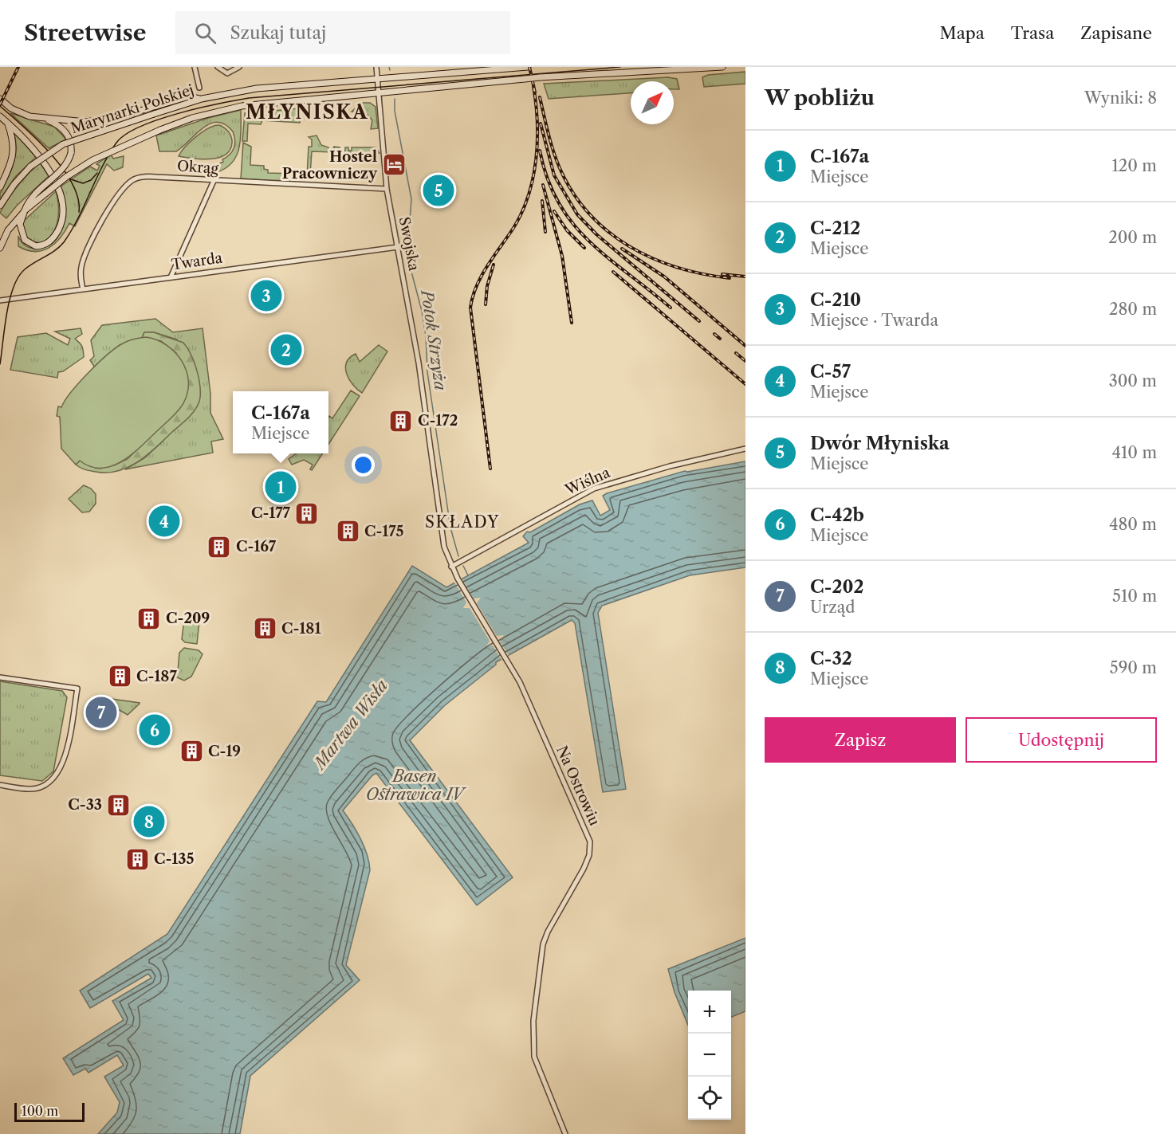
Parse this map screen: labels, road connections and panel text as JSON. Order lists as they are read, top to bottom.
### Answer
{
  "streets": {
    "main road": ["Marynarki Polskiej"],
    "street": [
      "Okrąg",
      "Swojska",
      "Twarda",
      "Wiślna",
      "Na Ostrowiu"
    ]
  },
  "crossings": [
    ["Marynarki Polskiej", "Swojska"],
    ["Okrąg", "Swojska"],
    ["Okrąg", "Twarda"],
    ["Swojska", "Twarda"],
    ["Swojska", "Wiślna"],
    ["Swojska", "Na Ostrowiu"],
    ["Wiślna", "Na Ostrowiu"]
  ],
  "districts": ["MŁYNISKA", "SKŁADY"],
  "water": ["Potok Strzyża", "Martwa Wisła", "Basen Ostrawica IV"],
  "places": {
    "hotel": ["Hostel Pracowniczy"],
    "building": [
      "C-172",
      "C-177",
      "C-175",
      "C-167",
      "C-209",
      "C-181",
      "C-187",
      "C-19",
      "C-33",
      "C-135"
    ]
  },
  "scale_bar": "100 m",
  "north": "top right",
  "page": {
    "header": "Streetwise",
    "search": "Szukaj tutaj",
    "nav": ["Mapa", "Trasa", "Zapisane"],
    "heading": ["W pobliżu", "Wyniki: 8"],
    "list": [
      {
        "mark": "1",
        "name": "C-167a",
        "note": "Miejsce",
        "value": "120 m"
      },
      {
        "mark": "2",
        "name": "C-212",
        "note": "Miejsce",
        "value": "200 m"
      },
      {
        "mark": "3",
        "name": "C-210",
        "note": "Miejsce · Twarda",
        "value": "280 m"
      },
      {
        "mark": "4",
        "name": "C-57",
        "note": "Miejsce",
        "value": "300 m"
      },
      {
        "mark": "5",
        "name": "Dwór Młyniska",
        "note": "Miejsce",
        "value": "410 m"
      },
      {
        "mark": "6",
        "name": "C-42b",
        "note": "Miejsce",
        "value": "480 m"
      },
      {
        "mark": "7",
        "name": "C-202",
        "note": "Urząd",
        "value": "510 m"
      },
      {
        "mark": "8",
        "name": "C-32",
        "note": "Miejsce",
        "value": "590 m"
      }
    ],
    "pins": [
      "5",
      "3",
      "2",
      "1",
      "4",
      "7",
      "6",
      "8"
    ],
    "popup": ["C-167a", "Miejsce"],
    "buttons": ["Zapisz", "Udostępnij"],
    "map_buttons": ["+", "−"],
    "scale": "100 m"
  }
}
